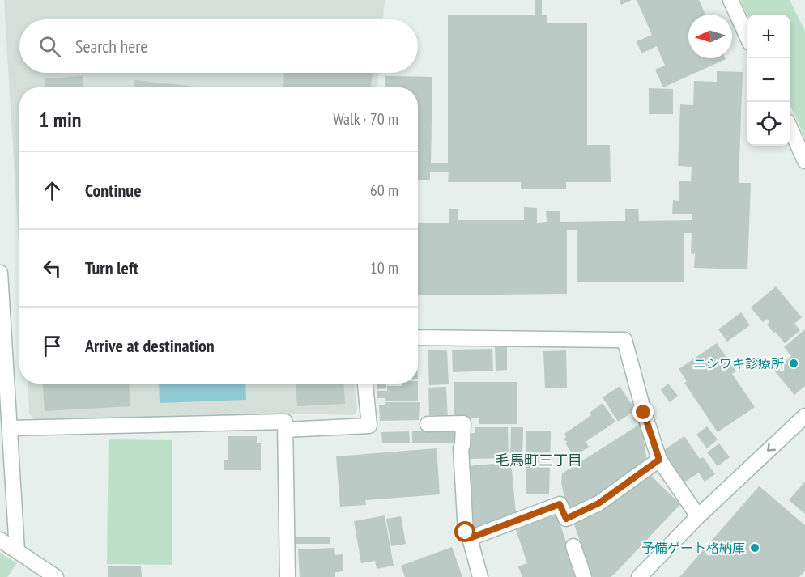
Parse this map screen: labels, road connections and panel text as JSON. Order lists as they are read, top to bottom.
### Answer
{
  "districts": ["毛馬町三丁目"],
  "places": ["ニシワキ診療所", "予備ゲート格納庫"],
  "north": "left",
  "page": {
    "map_buttons": ["+", "−"],
    "search": "Search here",
    "heading": ["1 min", "Walk · 70 m"],
    "list": [
      ["Continue", "60 m"],
      ["Turn left", "10 m"],
      "Arrive at destination"
    ]
  }
}
